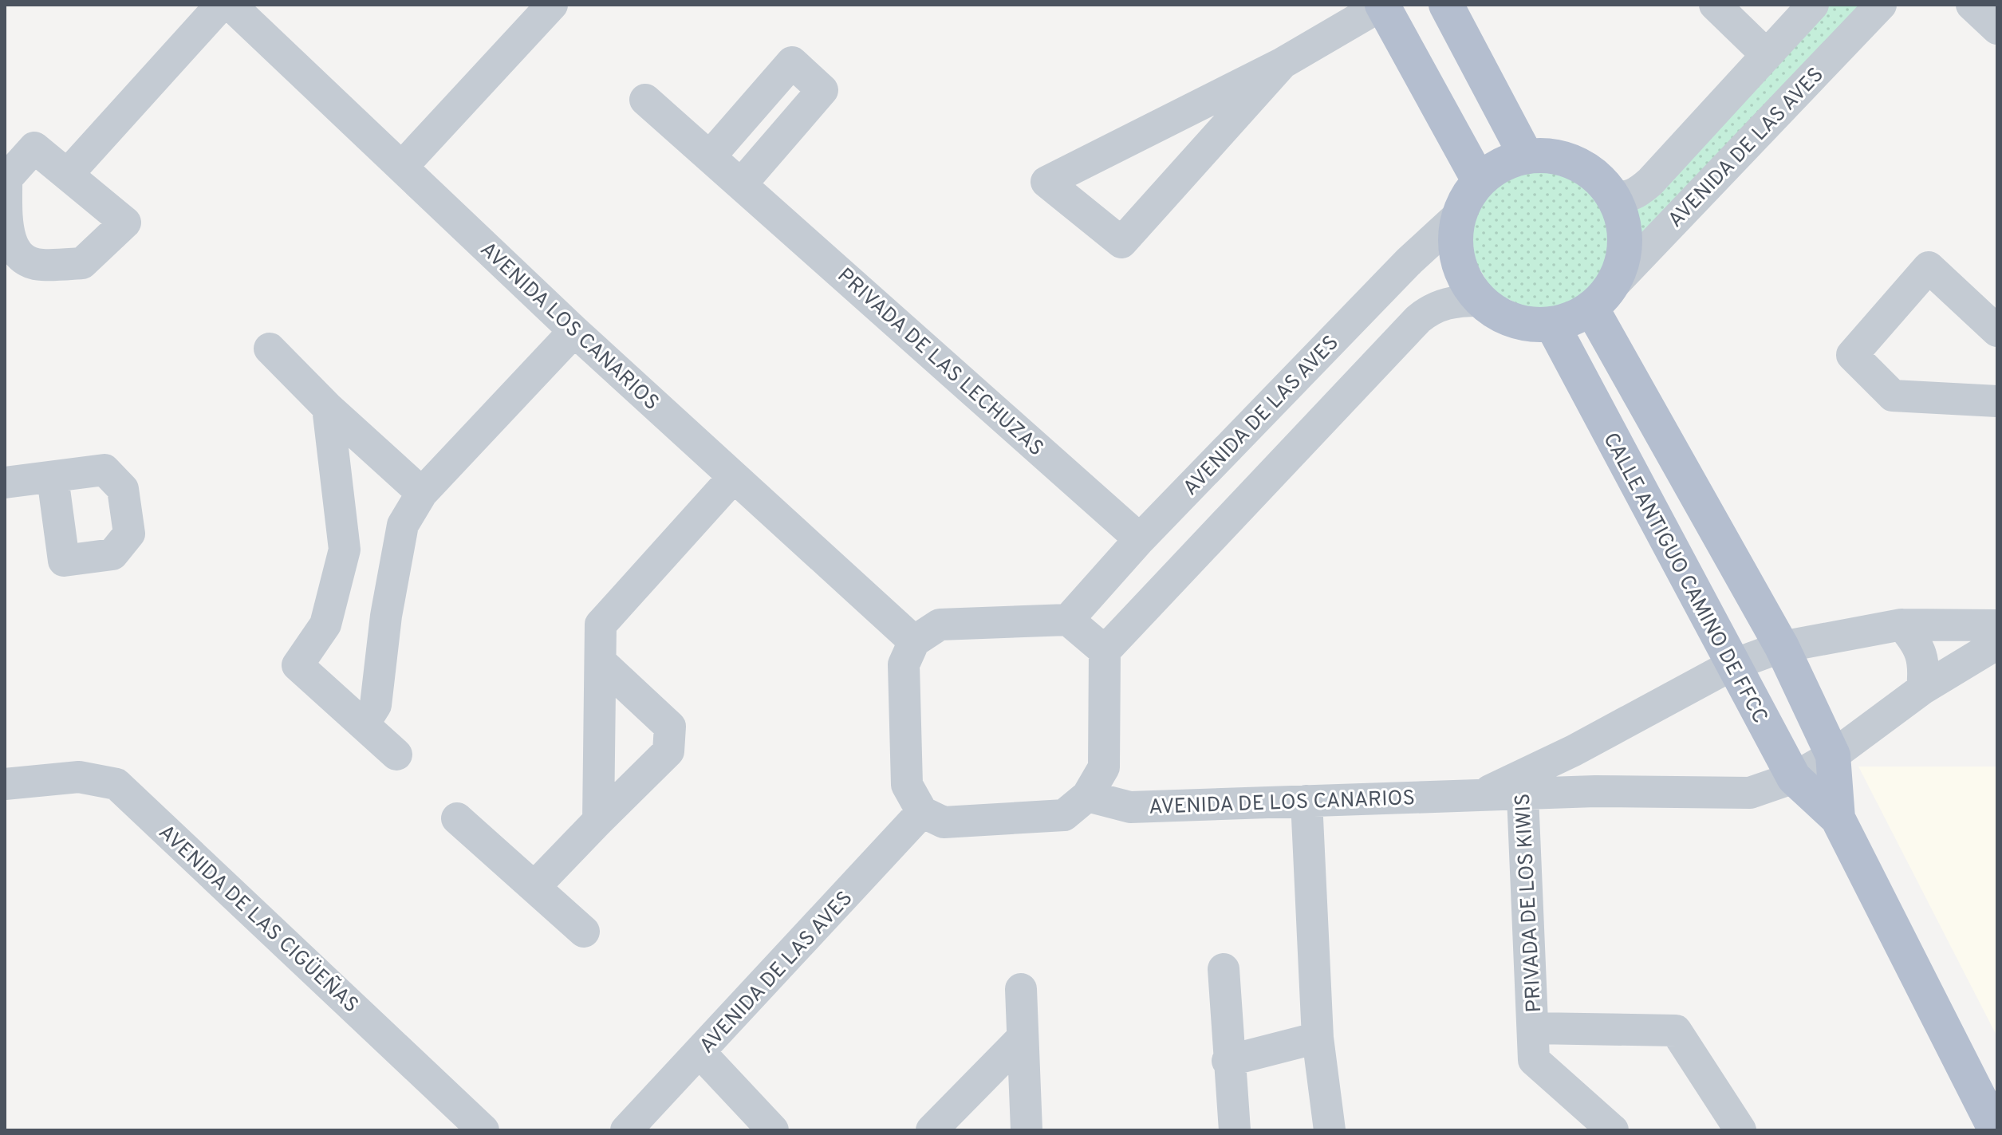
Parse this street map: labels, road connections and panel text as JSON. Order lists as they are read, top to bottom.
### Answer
{
  "streets": {
    "main road": ["CALLE ANTIGUO CAMINO DE FFCC"],
    "street": [
      "AVENIDA DE LAS AVES",
      "AVENIDA LOS CANARIOS",
      "PRIVADA DE LAS LECHUZAS",
      "AVENIDA DE LOS CANARIOS",
      "PRIVADA DE LOS KIWIS",
      "AVENIDA DE LAS CIGÜEÑAS"
    ]
  },
  "crossings": [
    ["AVENIDA DE LAS AVES", "AVENIDA LOS CANARIOS"],
    ["AVENIDA DE LAS AVES", "PRIVADA DE LAS LECHUZAS"],
    ["AVENIDA DE LAS AVES", "CALLE ANTIGUO CAMINO DE FFCC"],
    ["AVENIDA DE LAS AVES", "AVENIDA DE LOS CANARIOS"],
    ["AVENIDA LOS CANARIOS", "AVENIDA DE LOS CANARIOS"],
    ["CALLE ANTIGUO CAMINO DE FFCC", "AVENIDA DE LOS CANARIOS"],
    ["AVENIDA DE LOS CANARIOS", "PRIVADA DE LOS KIWIS"]
  ]
}
